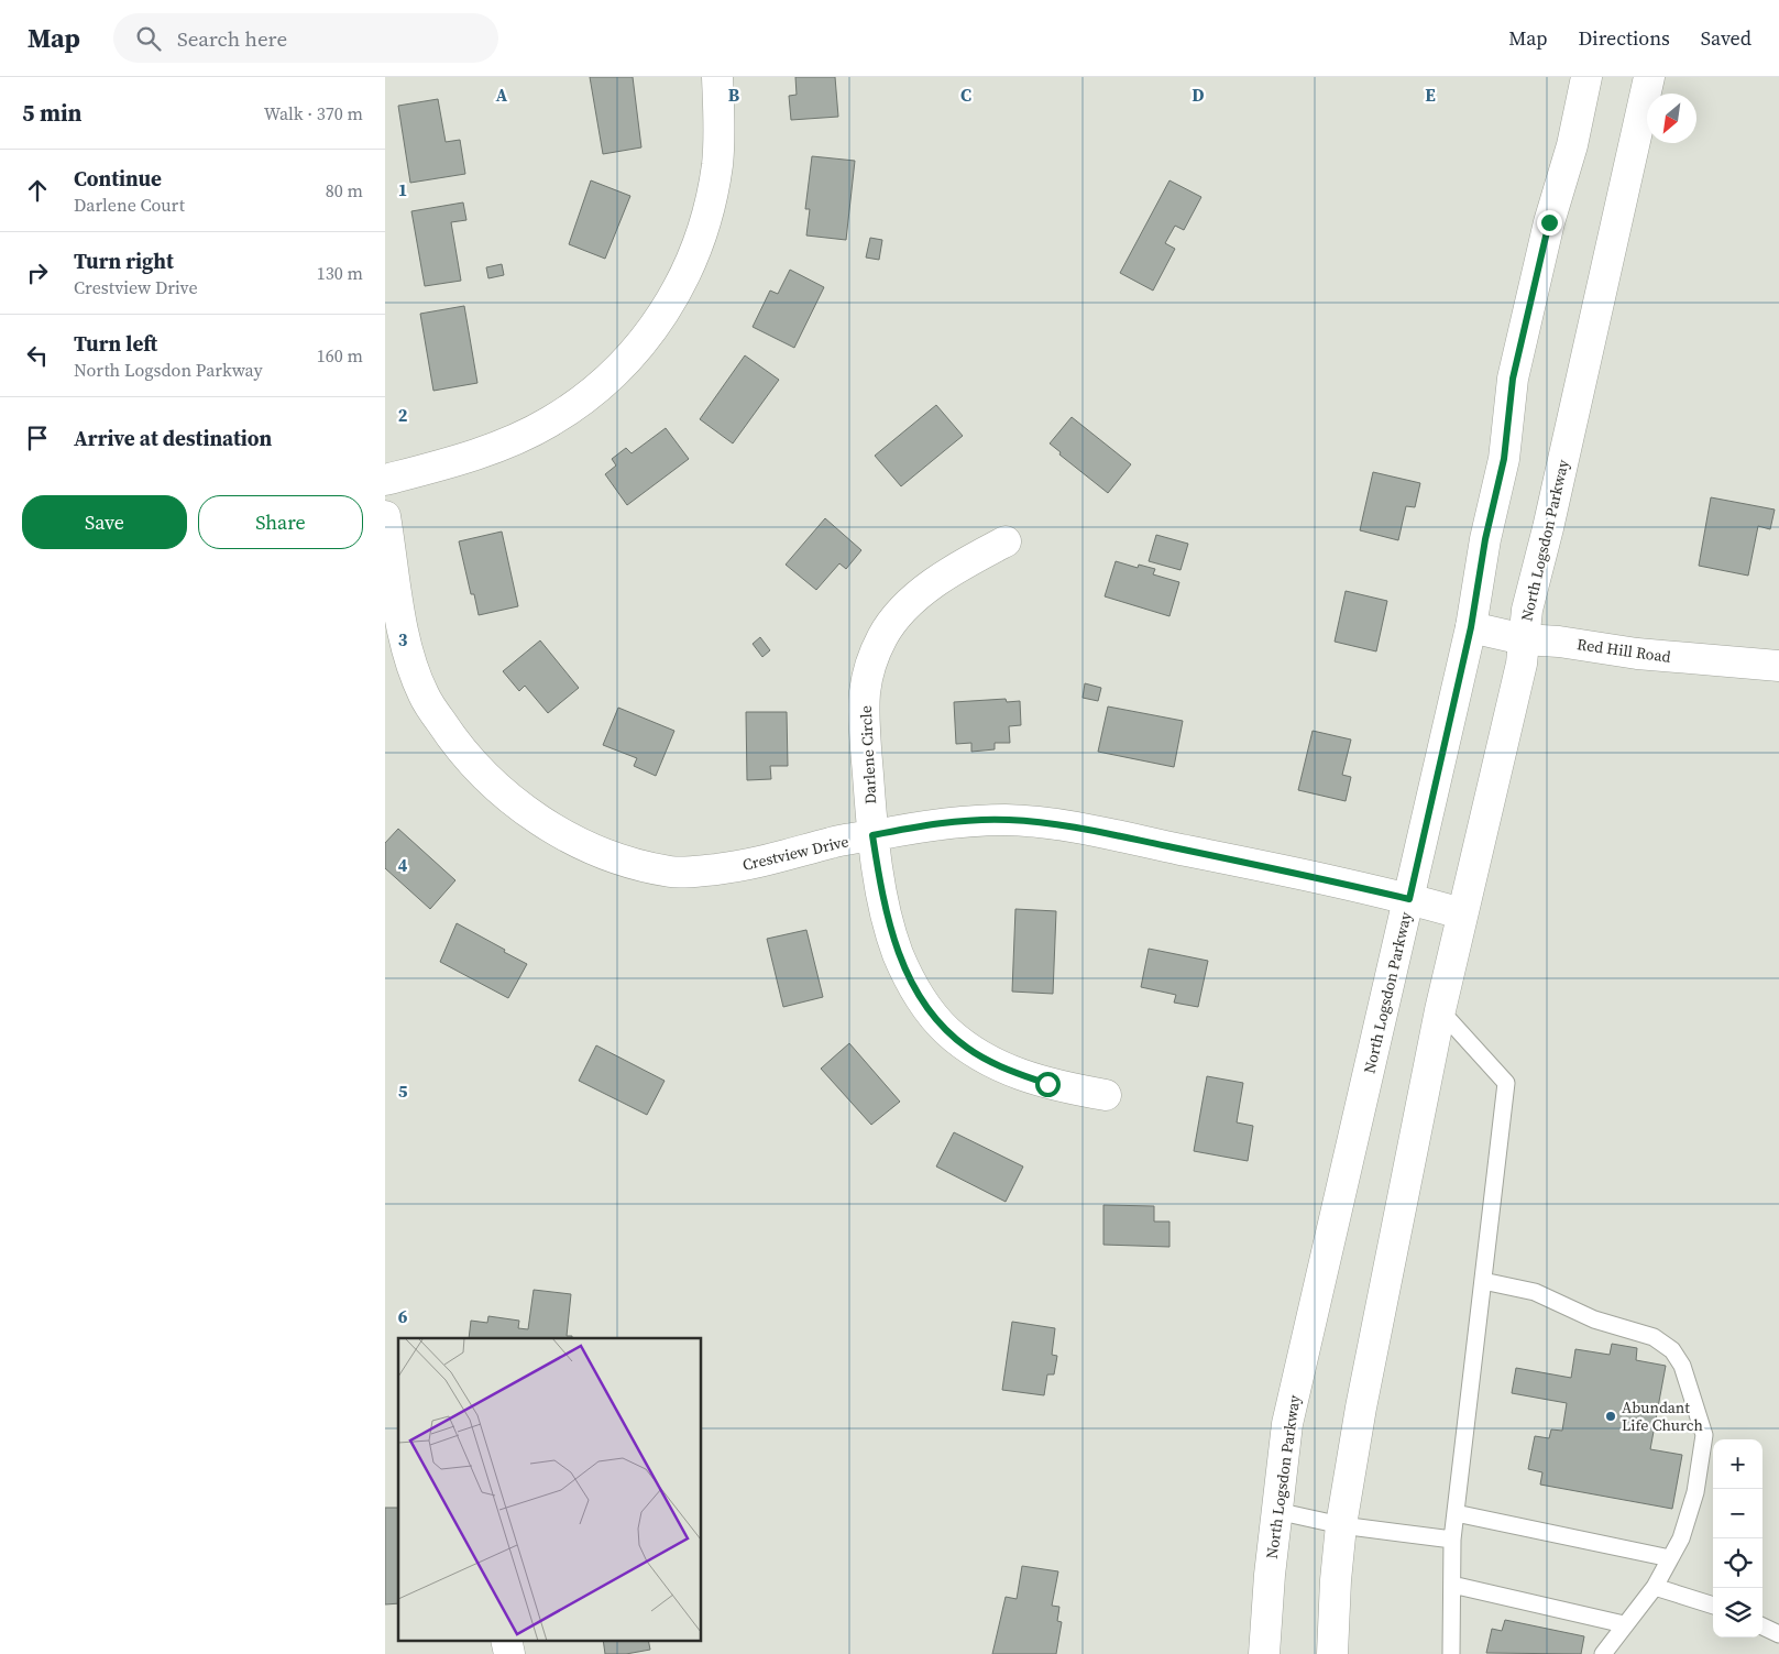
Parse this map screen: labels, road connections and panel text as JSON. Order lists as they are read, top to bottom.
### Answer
{
  "streets": {
    "main road": [
      "North Logsdon Parkway",
      "Red Hill Road",
      "Darlene Circle",
      "Crestview Drive"
    ]
  },
  "crossings": [
    ["North Logsdon Parkway", "Red Hill Road"],
    ["North Logsdon Parkway", "Crestview Drive"],
    ["Darlene Circle", "Crestview Drive"]
  ],
  "places": ["Abundant Life Church"],
  "north": "bottom left",
  "page": {
    "header": "Map",
    "search": "Search here",
    "nav": ["Map", "Directions", "Saved"],
    "heading": ["5 min", "Walk · 370 m"],
    "list": [
      ["Continue", "Darlene Court", "80 m"],
      ["Turn right", "Crestview Drive", "130 m"],
      ["Turn left", "North Logsdon Parkway", "160 m"],
      "Arrive at destination"
    ],
    "buttons": ["Save", "Share"],
    "map_buttons": ["+", "−"]
  },
  "grid": {
    "columns": [
      "A",
      "B",
      "C",
      "D",
      "E"
    ],
    "rows": [
      "1",
      "2",
      "3",
      "4",
      "5",
      "6"
    ]
  }
}
